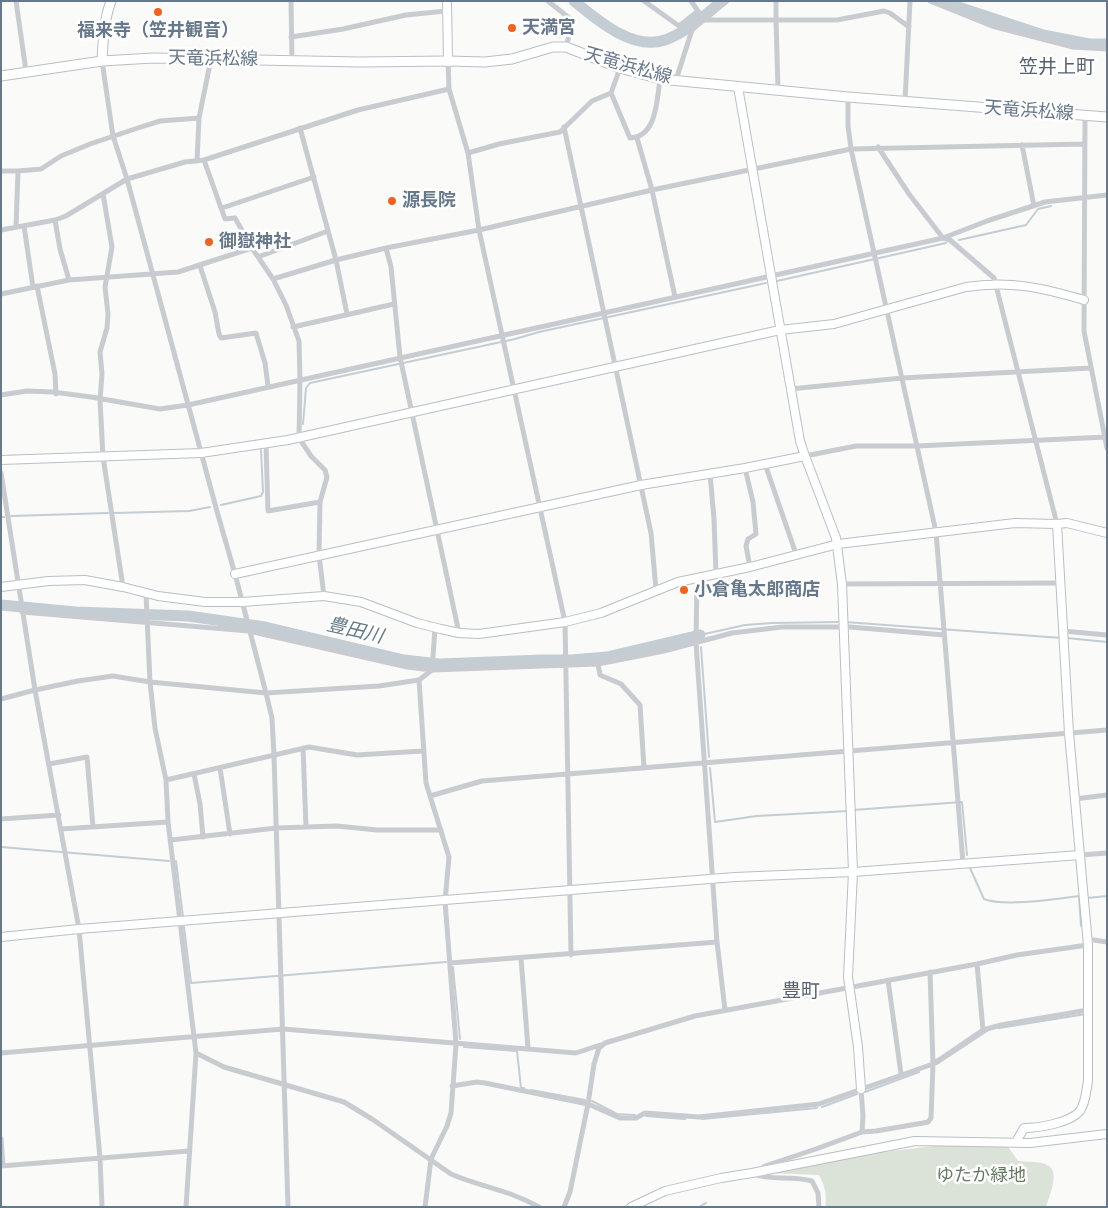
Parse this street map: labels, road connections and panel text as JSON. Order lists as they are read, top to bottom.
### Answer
{
  "streets": {
    "main road": ["天竜浜松線"]
  },
  "districts": ["笠井上町", "豊町"],
  "water": ["豊田川"],
  "parks": ["ゆたか緑地"],
  "places": [
    "福来寺（笠井観音）",
    "天満宮",
    "源長院",
    "御嶽神社",
    "小倉亀太郎商店"
  ]
}
